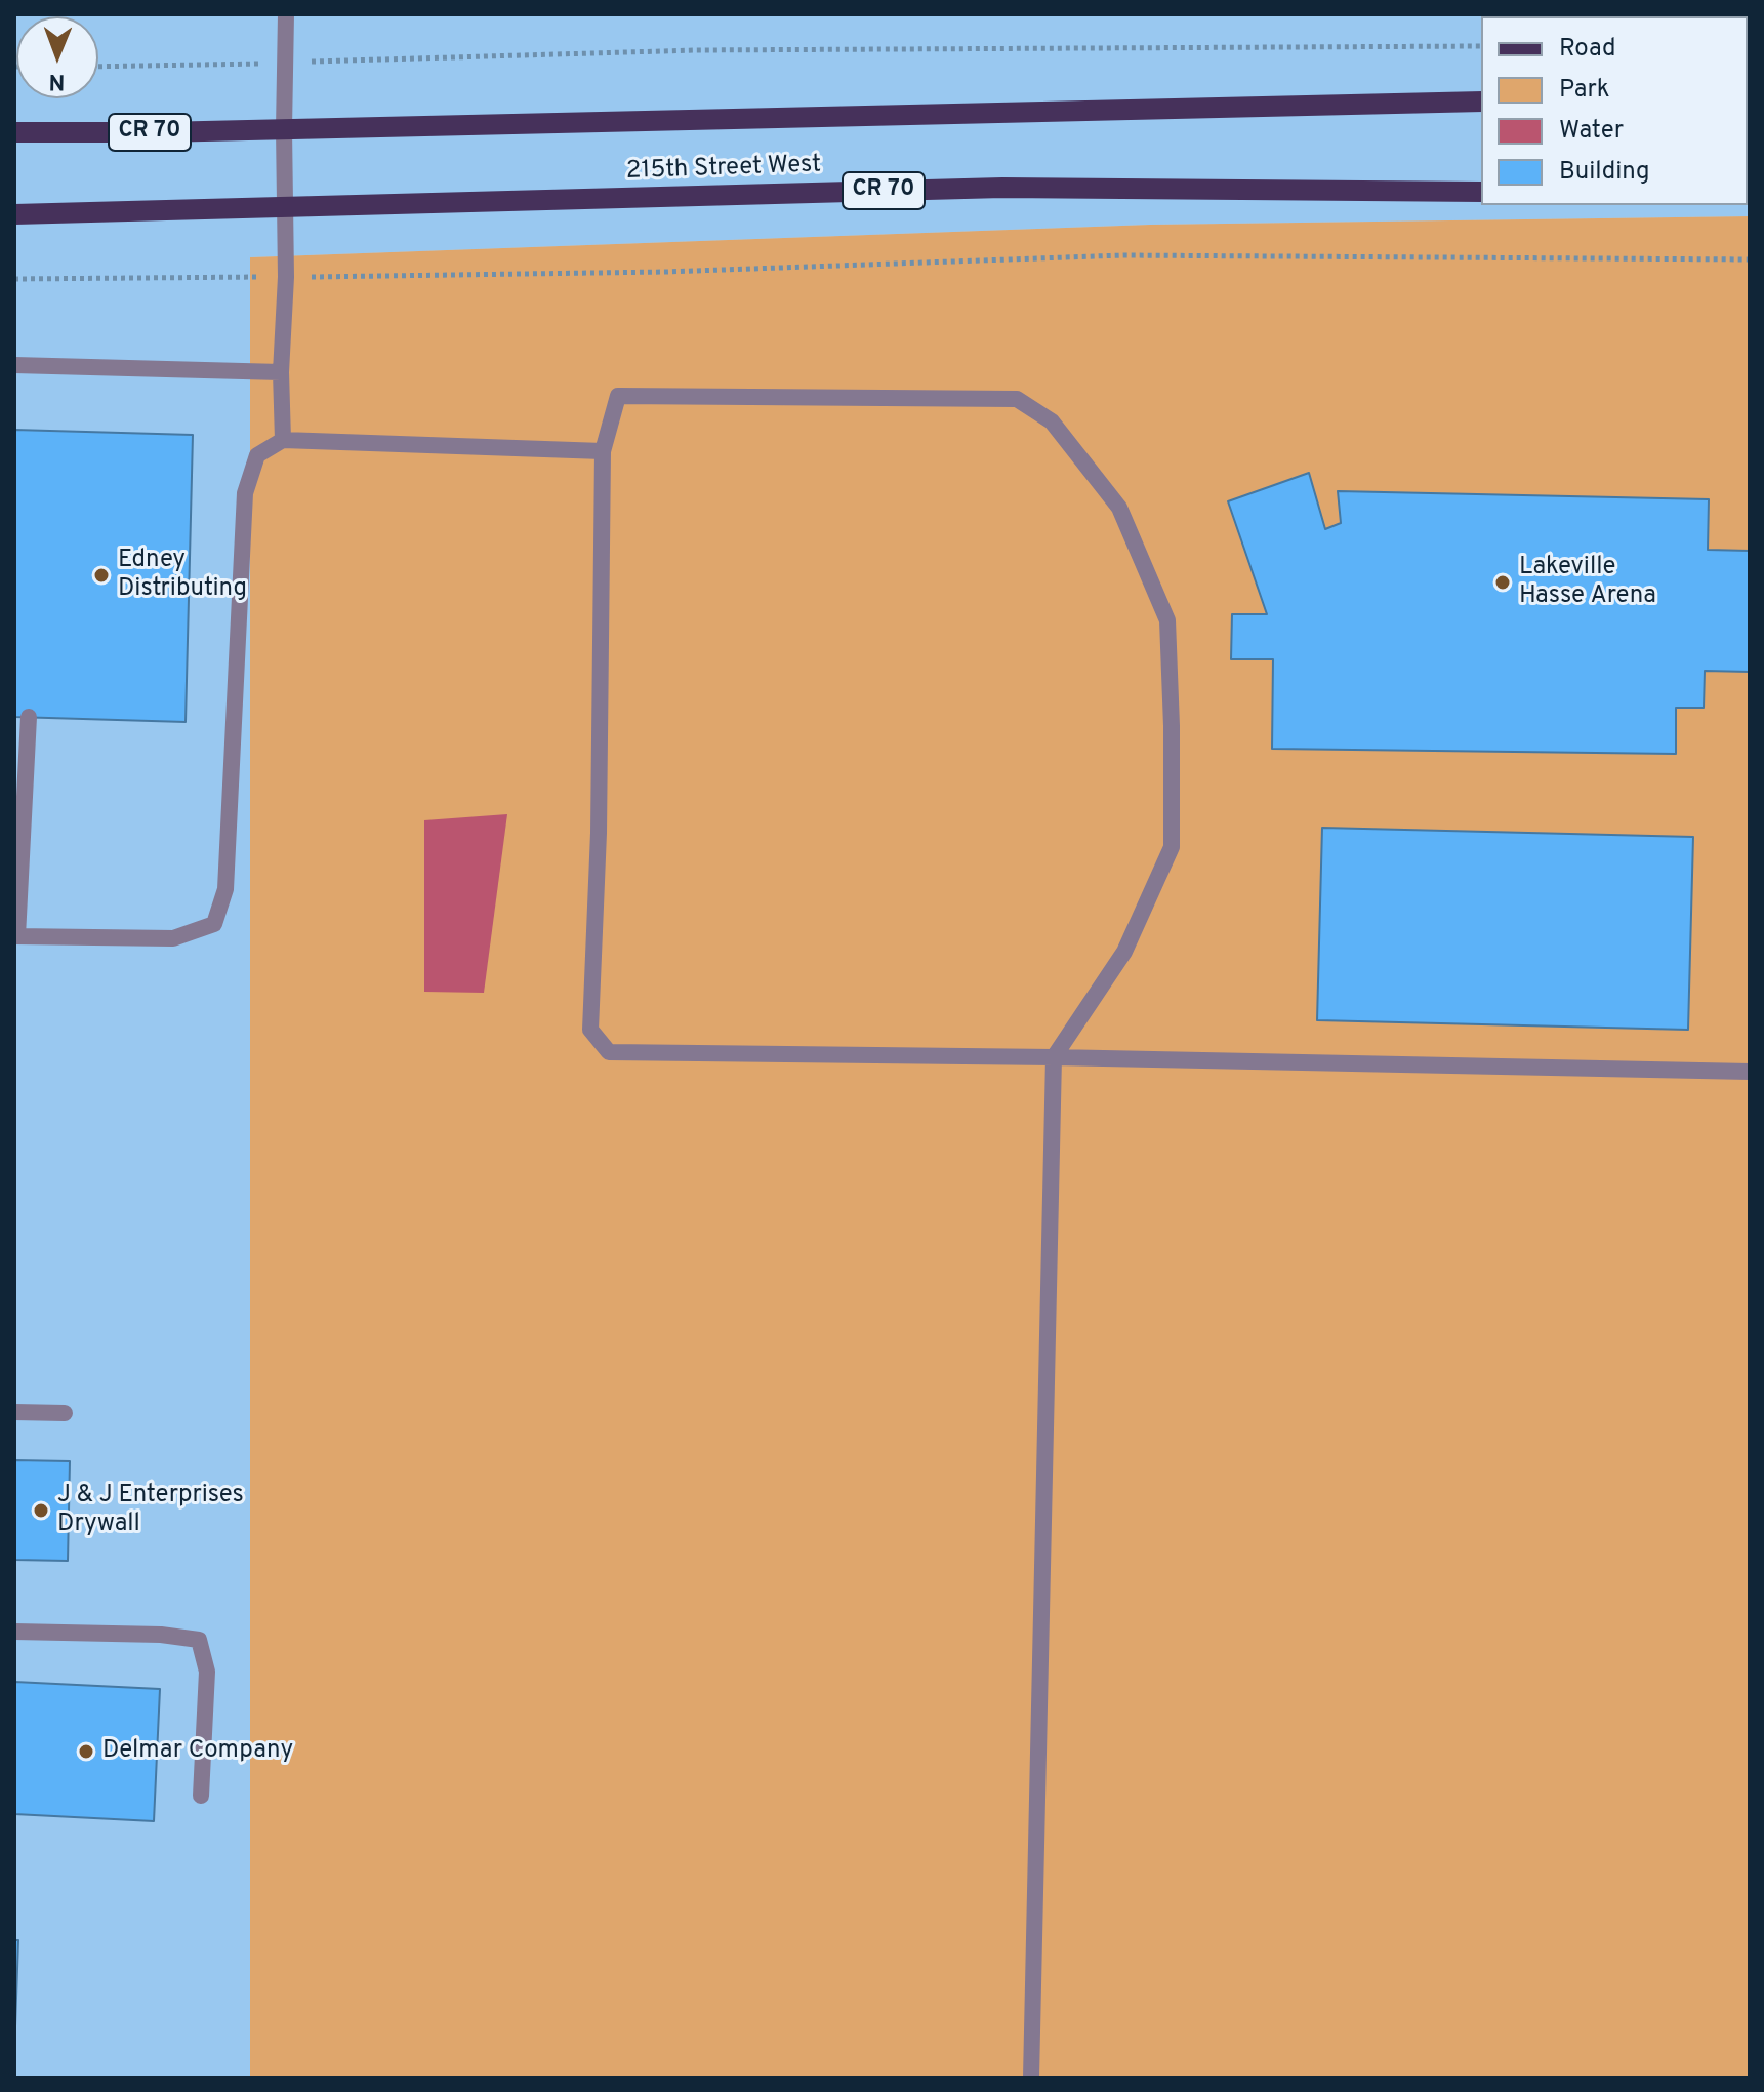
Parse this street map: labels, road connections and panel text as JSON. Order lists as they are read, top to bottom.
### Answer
{
  "streets": {
    "main road": ["CR 70", "215th Street West"]
  },
  "places": [
    "Edney Distributing",
    "Lakeville Hasse Arena",
    "J & J Enterprises Drywall",
    "Delmar Company"
  ],
  "legend": [
    "Road",
    "Park",
    "Water",
    "Building"
  ],
  "north": "bottom"
}
